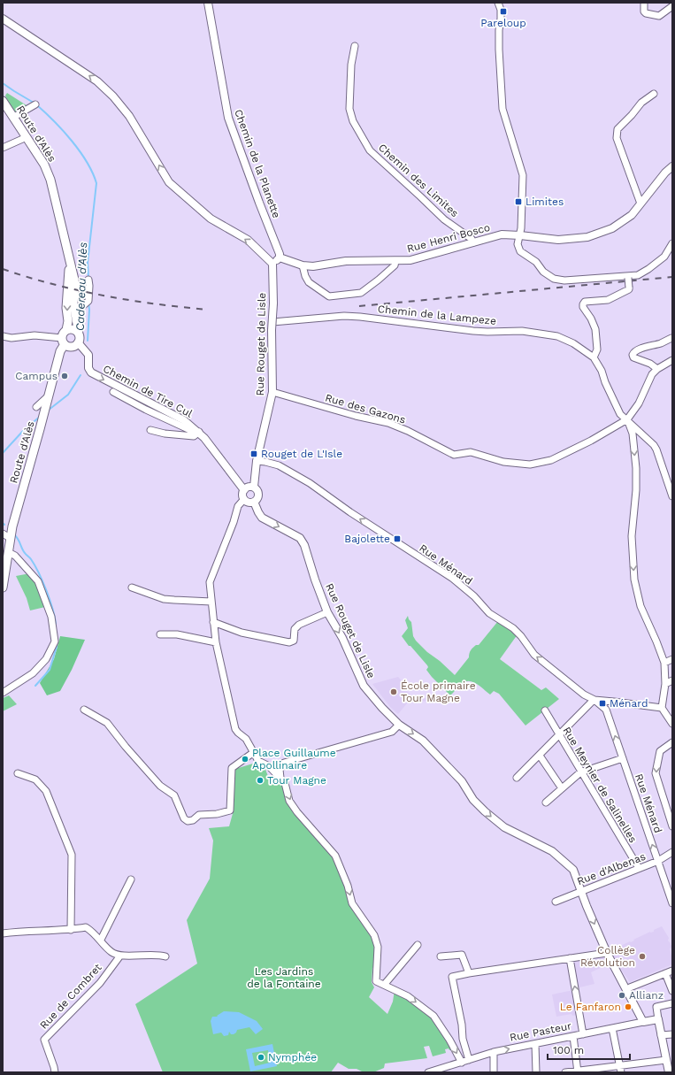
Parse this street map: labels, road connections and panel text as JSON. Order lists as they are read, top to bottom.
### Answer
{
  "streets": {
    "main road": ["Route d'Alès"],
    "street": [
      "Chemin de la Planette",
      "Chemin des Limites",
      "Rue Henri Bosco",
      "Chemin de la Lampeze",
      "Rue Rouget de Lisle",
      "Chemin de Tire Cul",
      "Rue des Gazons",
      "Rue Ménard",
      "Rue Meynier de Salinelles",
      "Rue d'Albenas",
      "Rue de Combret",
      "Rue Pasteur"
    ]
  },
  "crossings": [
    ["Route d'Alès", "Chemin de Tire Cul"],
    ["Chemin de la Planette", "Rue Henri Bosco"],
    ["Chemin des Limites", "Rue Henri Bosco"],
    ["Chemin de la Lampeze", "Rue Rouget de Lisle"],
    ["Rue Rouget de Lisle", "Chemin de Tire Cul"],
    ["Rue Rouget de Lisle", "Rue des Gazons"],
    ["Rue Rouget de Lisle", "Rue Ménard"],
    ["Rue Rouget de Lisle", "Rue d'Albenas"],
    ["Rue Rouget de Lisle", "Rue Pasteur"],
    ["Rue Ménard", "Rue d'Albenas"],
    ["Rue Meynier de Salinelles", "Rue d'Albenas"]
  ],
  "one_way": ["Rue Rouget de Lisle", "Rue Ménard"],
  "water": ["Cadereau d'Alès"],
  "parks": ["Les Jardins de la Fontaine"],
  "places": {
    "transit": [
      "Pareloup",
      "Limites",
      "Rouget de L'Isle",
      "Bajolette",
      "Ménard"
    ],
    "other": [
      "Campus",
      "École primaire Tour Magne",
      "Place Guillaume Apollinaire",
      "Tour Magne",
      "Collège Révolution",
      "Allianz",
      "Le Fanfaron",
      "Nymphée"
    ]
  },
  "scale_bar": "100 m"
}
